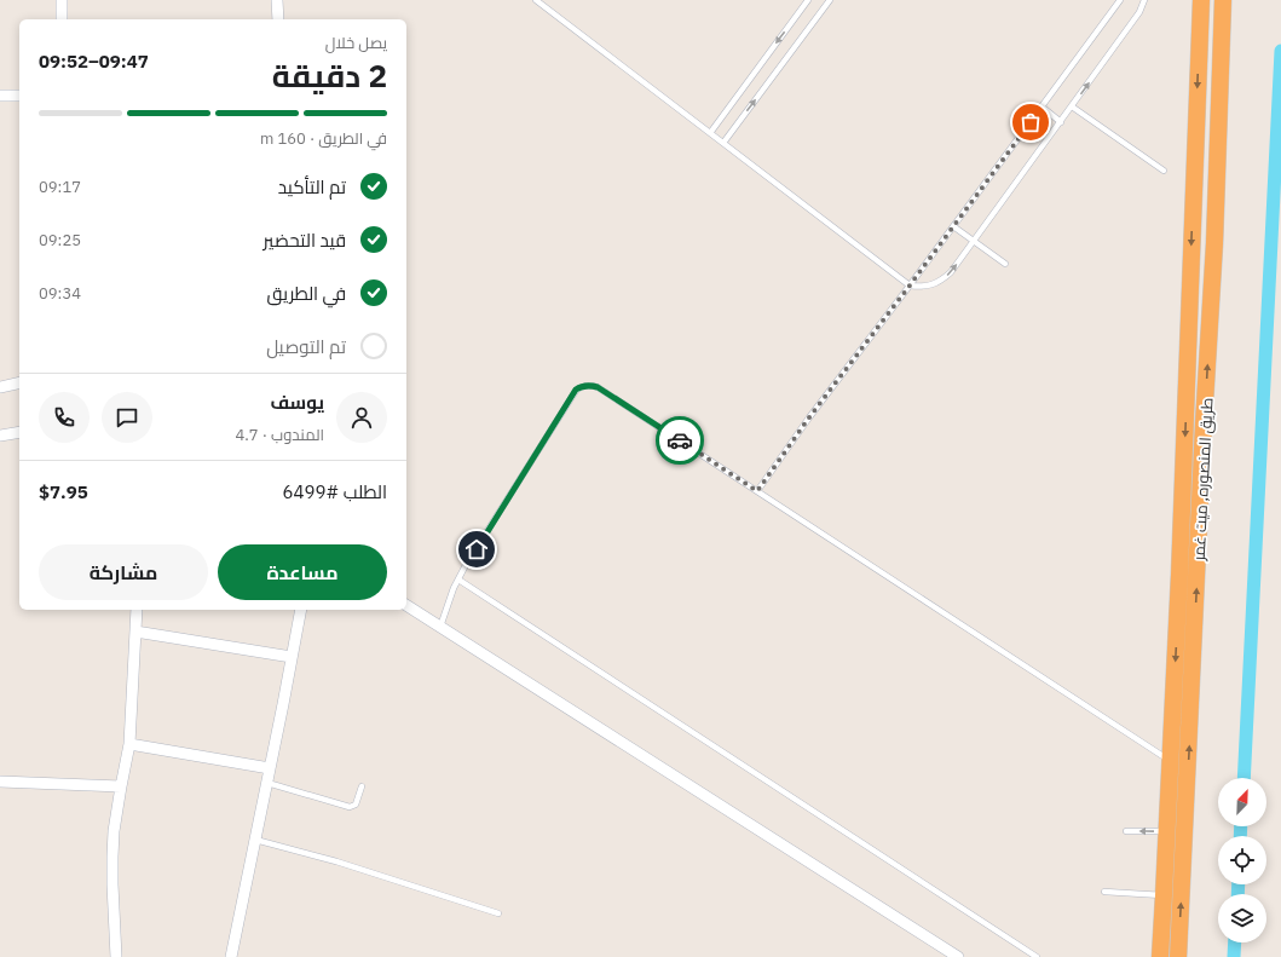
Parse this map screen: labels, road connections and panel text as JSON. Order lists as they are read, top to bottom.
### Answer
{
  "streets": {
    "highway": ["طريق المنصوره, ميت غمر"]
  },
  "north": "top right",
  "page": {
    "heading": ["2 دقيقة", "يصل خلال", "09:47–09:52"],
    "panel": [
      "يوسف",
      "المندوب · 4.7",
      "الطلب #6499",
      "$7.95"
    ],
    "bar": "في الطريق · 160 m",
    "list": [
      ["تم التأكيد", "09:17"],
      ["قيد التحضير", "09:25"],
      ["في الطريق", "09:34"],
      "تم التوصيل"
    ],
    "buttons": ["مساعدة", "مشاركة"]
  }
}
